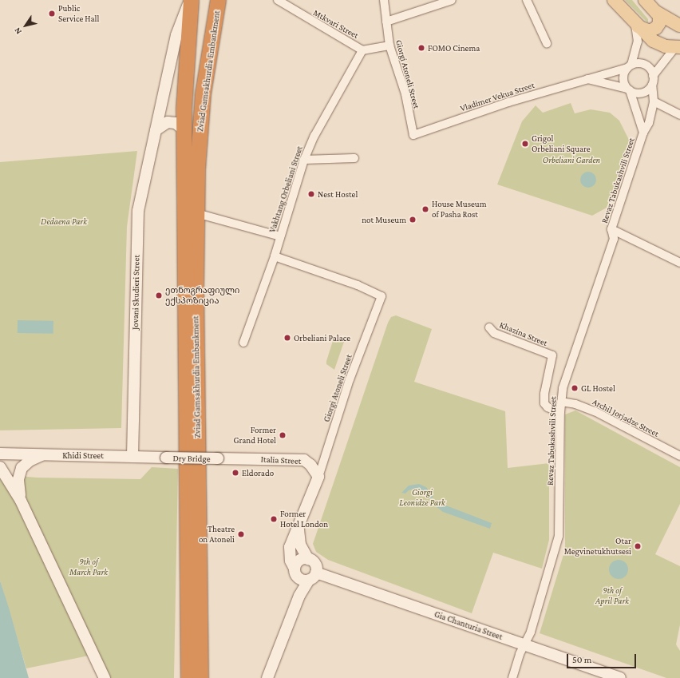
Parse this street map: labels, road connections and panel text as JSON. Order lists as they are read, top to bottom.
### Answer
{
  "streets": {
    "highway": ["Zviad Gamsakhurdia Embankment"],
    "street": [
      "Mtkvari Street",
      "Giorgi Atoneli Street",
      "Vladimer Vekua Street",
      "Revaz Tabukashvili Street",
      "Vakhtang Orbeliani Street",
      "Jovani Skudieri Street",
      "Khazina Street",
      "Archil Jorjadze Street",
      "Khidi Street",
      "Dry Bridge",
      "Italia Street",
      "Gia Chanturia Street"
    ]
  },
  "crossings": [
    ["Mtkvari Street", "Giorgi Atoneli Street"],
    ["Mtkvari Street", "Vakhtang Orbeliani Street"],
    ["Zviad Gamsakhurdia Embankment", "Jovani Skudieri Street"],
    ["Giorgi Atoneli Street", "Vladimer Vekua Street"],
    ["Giorgi Atoneli Street", "Vakhtang Orbeliani Street"],
    ["Giorgi Atoneli Street", "Italia Street"],
    ["Vladimer Vekua Street", "Revaz Tabukashvili Street"],
    ["Revaz Tabukashvili Street", "Khazina Street"],
    ["Revaz Tabukashvili Street", "Archil Jorjadze Street"],
    ["Revaz Tabukashvili Street", "Gia Chanturia Street"],
    ["Jovani Skudieri Street", "Khidi Street"],
    ["Khidi Street", "Dry Bridge"],
    ["Dry Bridge", "Italia Street"]
  ],
  "parks": [
    "Orbeliani Garden",
    "Dedaena Park",
    "Giorgi Leonidze Park",
    "9th of March Park",
    "9th of April Park"
  ],
  "places": [
    "Public Service Hall",
    "FOMO Cinema",
    "Grigol Orbeliani Square",
    "Nest Hostel",
    "House Museum of Pasha Rost",
    "not Museum",
    "ეთნოგრაფიული ექსპოზიცია",
    "Orbeliani Palace",
    "GL Hostel",
    "Former Grand Hotel",
    "Eldorado",
    "Former Hotel London",
    "Theatre on Atoneli",
    "Otar Megvinetukhutsesi"
  ],
  "scale_bar": "50 m",
  "north": "bottom left"
}
